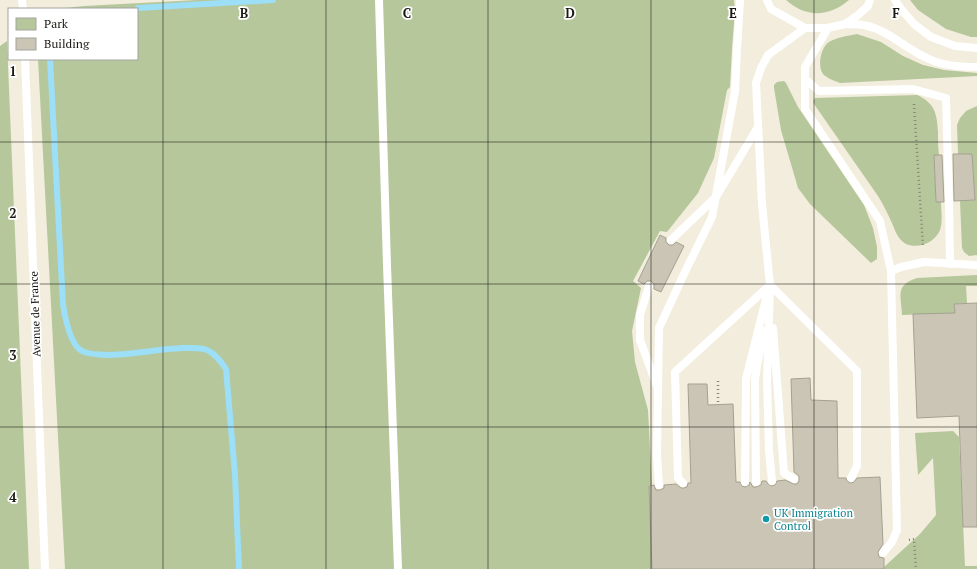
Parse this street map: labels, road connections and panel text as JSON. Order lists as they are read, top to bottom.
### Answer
{
  "streets": {
    "lane": ["Avenue de France"]
  },
  "places": ["UK Immigration Control"],
  "legend": ["Park", "Building"],
  "grid": {
    "columns": [
      "B",
      "C",
      "D",
      "E",
      "F"
    ],
    "rows": [
      "1",
      "2",
      "3",
      "4"
    ]
  }
}
